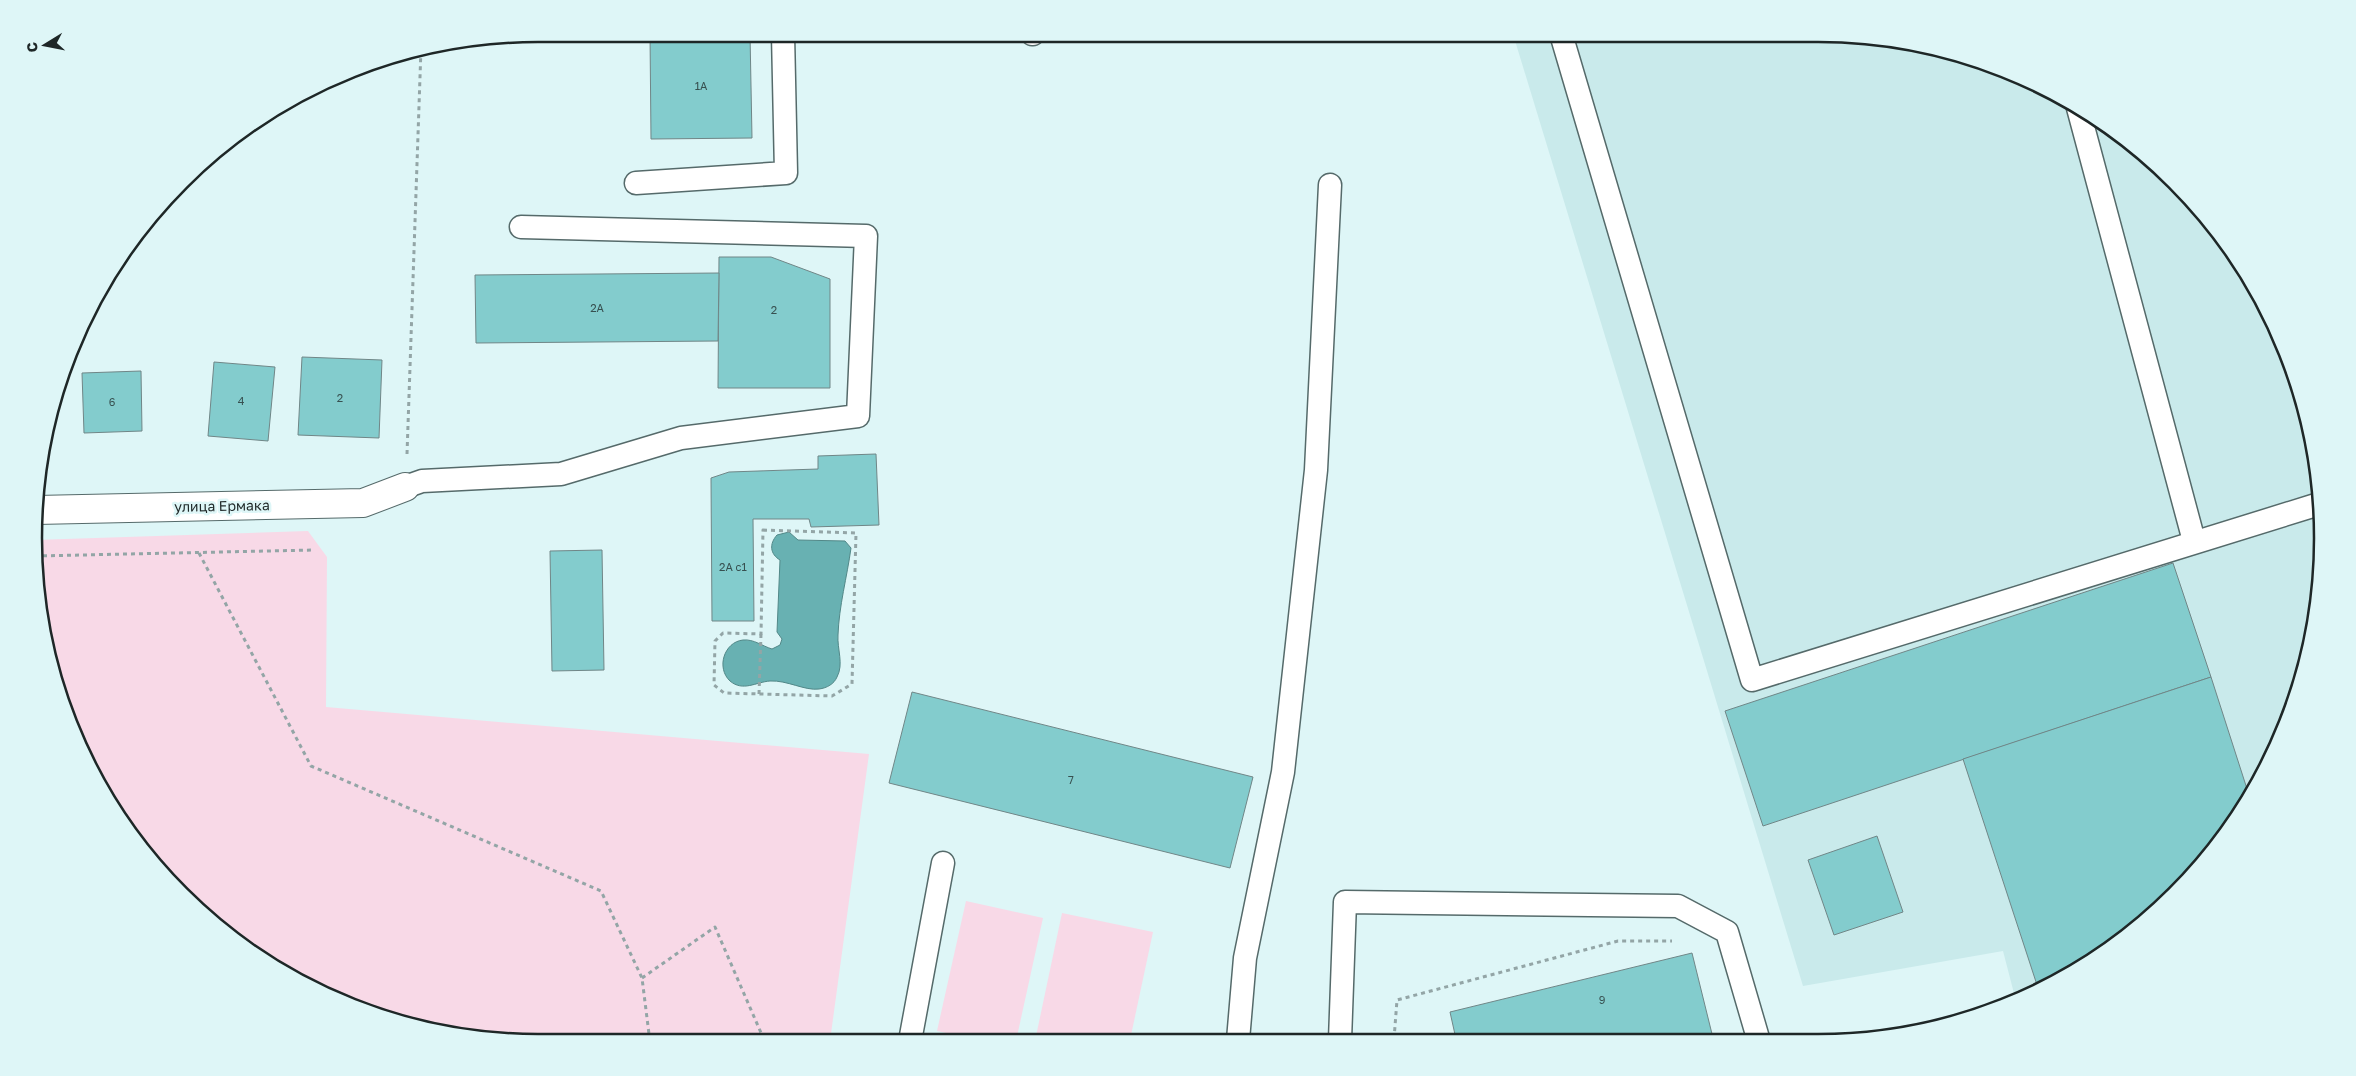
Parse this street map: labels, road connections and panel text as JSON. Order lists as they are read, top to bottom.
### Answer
{
  "streets": {
    "street": ["улица Ермака"]
  },
  "house_numbers": [
    "1А",
    "2А",
    "2",
    "2",
    "4",
    "6",
    "2А с1",
    "7",
    "9"
  ],
  "north": "left"
}
